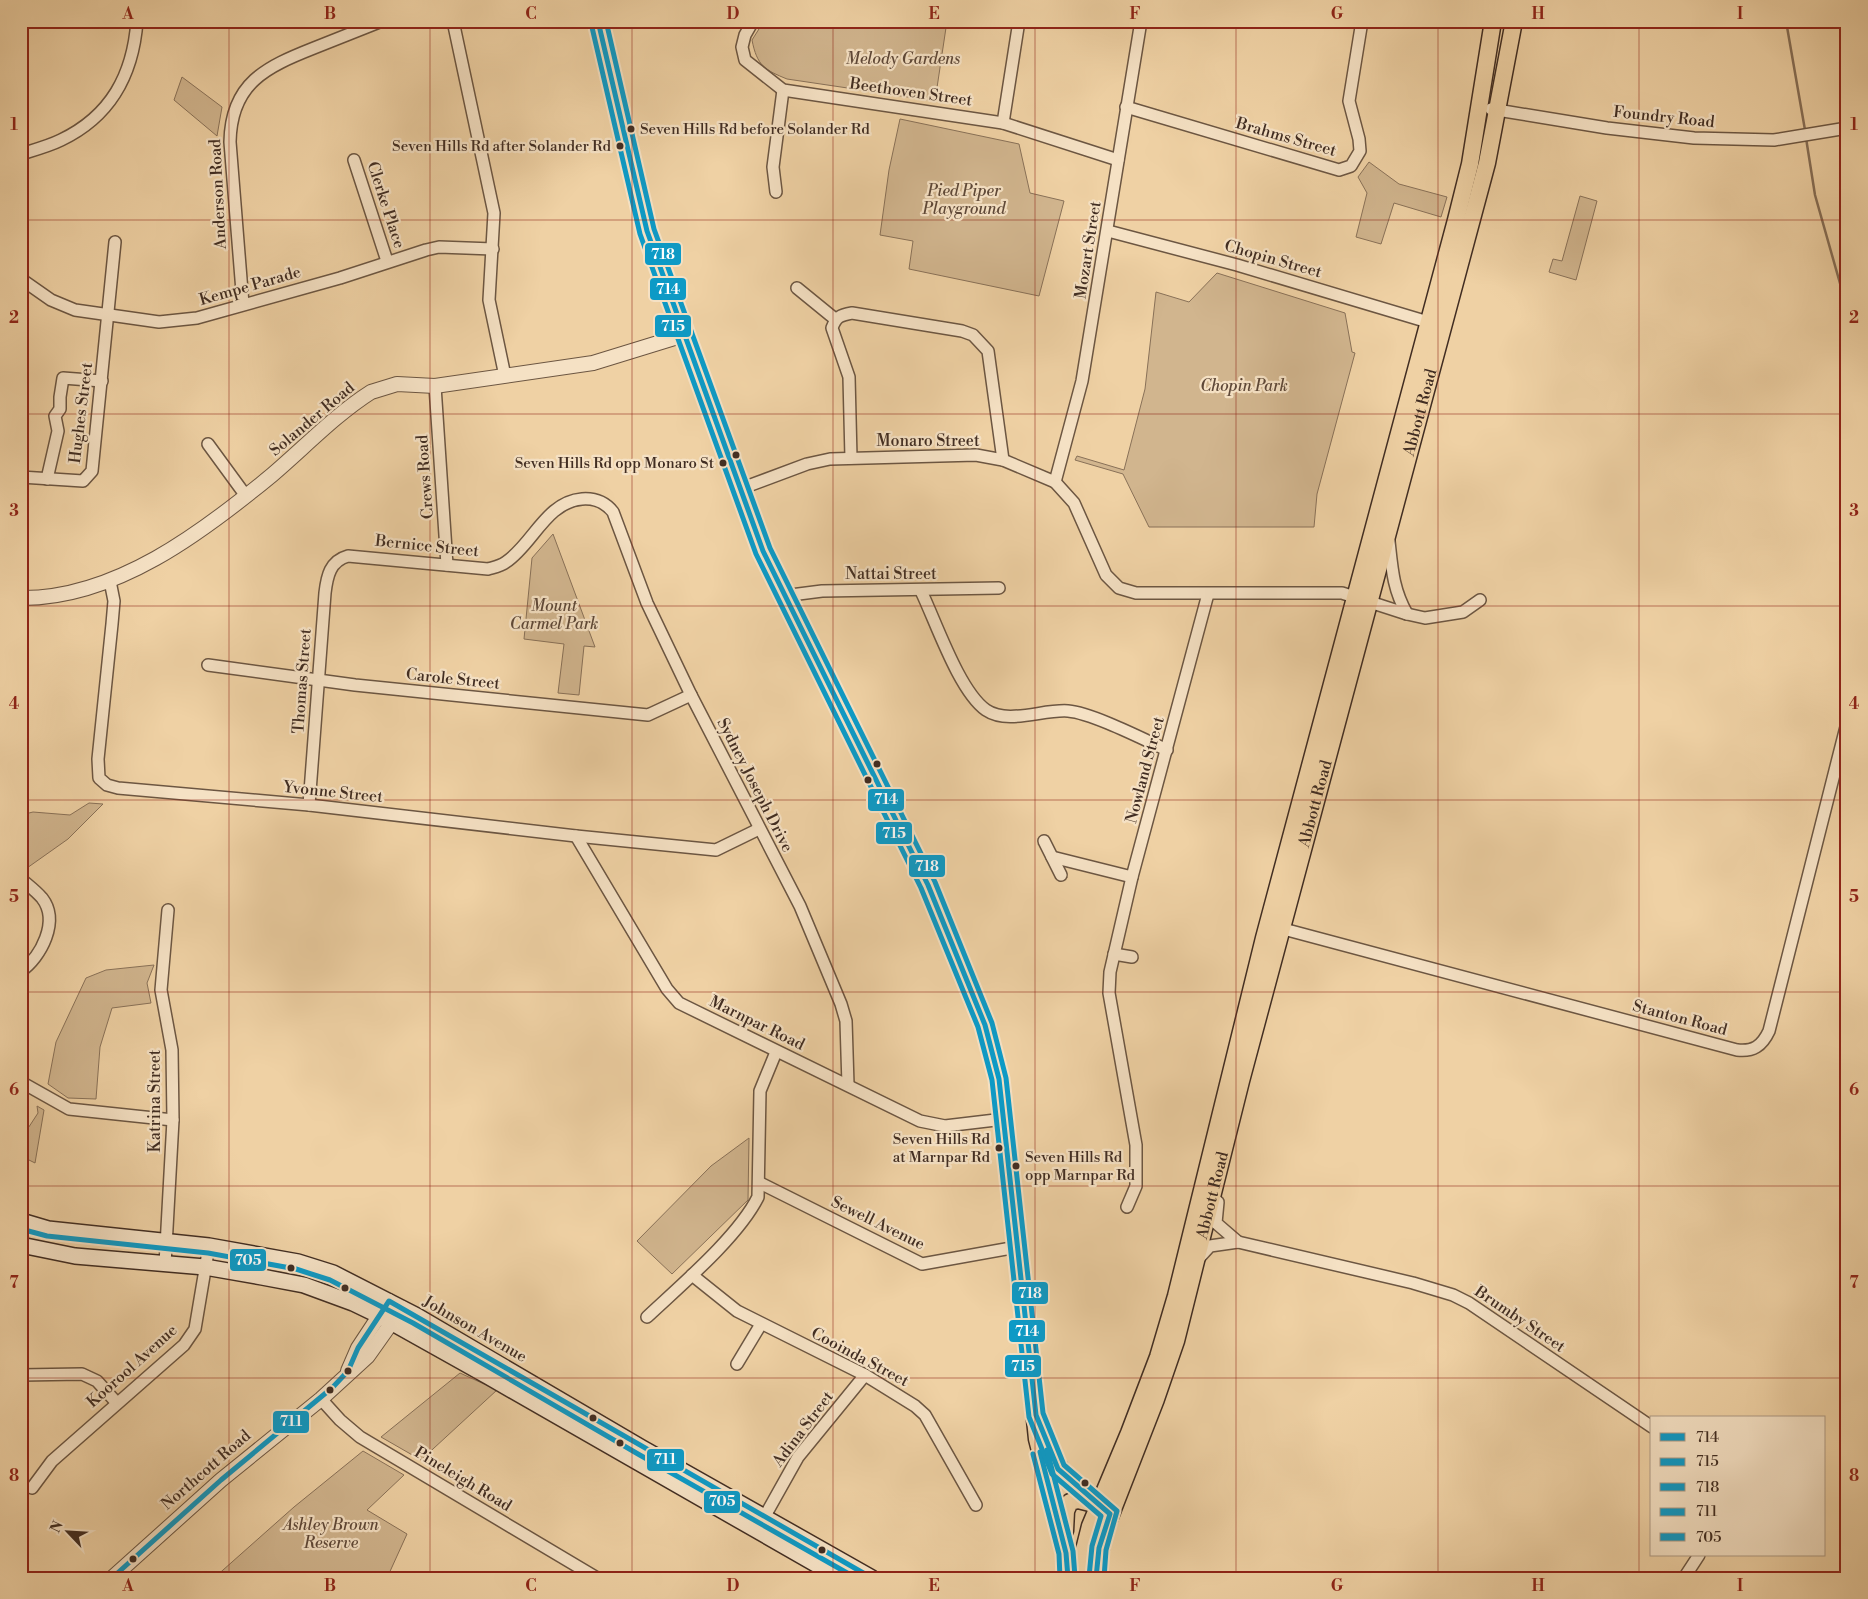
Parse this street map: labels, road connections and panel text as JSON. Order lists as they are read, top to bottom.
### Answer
{
  "streets": {
    "main road": ["Abbott Road", "Johnson Avenue"],
    "street": [
      "Beethoven Street",
      "Foundry Road",
      "Brahms Street",
      "Anderson Road",
      "Clerke Place",
      "Mozart Street",
      "Chopin Street",
      "Kempe Parade",
      "Hughes Street",
      "Solander Road",
      "Monaro Street",
      "Crews Road",
      "Bernice Street",
      "Nattai Street",
      "Carole Street",
      "Thomas Street",
      "Nowland Street",
      "Sydney Joseph Drive",
      "Yvonne Street",
      "Stanton Road",
      "Marnpar Road",
      "Katrina Street",
      "Sewell Avenue",
      "Brumby Street",
      "Cooinda Street",
      "Koorool Avenue",
      "Adina Street",
      "Northcott Road",
      "Pineleigh Road"
    ]
  },
  "crossings": [
    ["Beethoven Street", "Mozart Street"],
    ["Foundry Road", "Abbott Road"],
    ["Brahms Street", "Mozart Street"],
    ["Anderson Road", "Kempe Parade"],
    ["Clerke Place", "Kempe Parade"],
    ["Mozart Street", "Chopin Street"],
    ["Mozart Street", "Monaro Street"],
    ["Chopin Street", "Abbott Road"],
    ["Kempe Parade", "Hughes Street"],
    ["Abbott Road", "Monaro Street"],
    ["Abbott Road", "Stanton Road"],
    ["Abbott Road", "Brumby Street"],
    ["Solander Road", "Crews Road"],
    ["Solander Road", "Yvonne Street"],
    ["Monaro Street", "Nowland Street"],
    ["Crews Road", "Bernice Street"],
    ["Bernice Street", "Thomas Street"],
    ["Bernice Street", "Sydney Joseph Drive"],
    ["Carole Street", "Thomas Street"],
    ["Carole Street", "Sydney Joseph Drive"],
    ["Thomas Street", "Yvonne Street"],
    ["Sydney Joseph Drive", "Yvonne Street"],
    ["Sydney Joseph Drive", "Marnpar Road"],
    ["Yvonne Street", "Marnpar Road"],
    ["Katrina Street", "Johnson Avenue"],
    ["Johnson Avenue", "Koorool Avenue"],
    ["Johnson Avenue", "Adina Street"],
    ["Johnson Avenue", "Northcott Road"],
    ["Cooinda Street", "Adina Street"],
    ["Northcott Road", "Pineleigh Road"]
  ],
  "parks": [
    "Melody Gardens",
    "Pied Piper Playground",
    "Chopin Park",
    "Mount Carmel Park",
    "Ashley Brown Reserve"
  ],
  "places": [
    "Seven Hills Rd before Solander Rd",
    "Seven Hills Rd after Solander Rd",
    "Seven Hills Rd opp Monaro St",
    "Seven Hills Rd at Marnpar Rd",
    "Seven Hills Rd opp Marnpar Rd"
  ],
  "lines": [
    "transit line 714",
    "transit line 718",
    "transit line 715",
    "transit line 705",
    "transit line 711"
  ],
  "legend": [
    "714",
    "715",
    "718",
    "711",
    "705"
  ],
  "north": "top left",
  "grid": {
    "columns": [
      "A",
      "B",
      "C",
      "D",
      "E",
      "F",
      "G",
      "H",
      "I"
    ],
    "rows": [
      "1",
      "2",
      "3",
      "4",
      "5",
      "6",
      "7",
      "8"
    ]
  }
}
